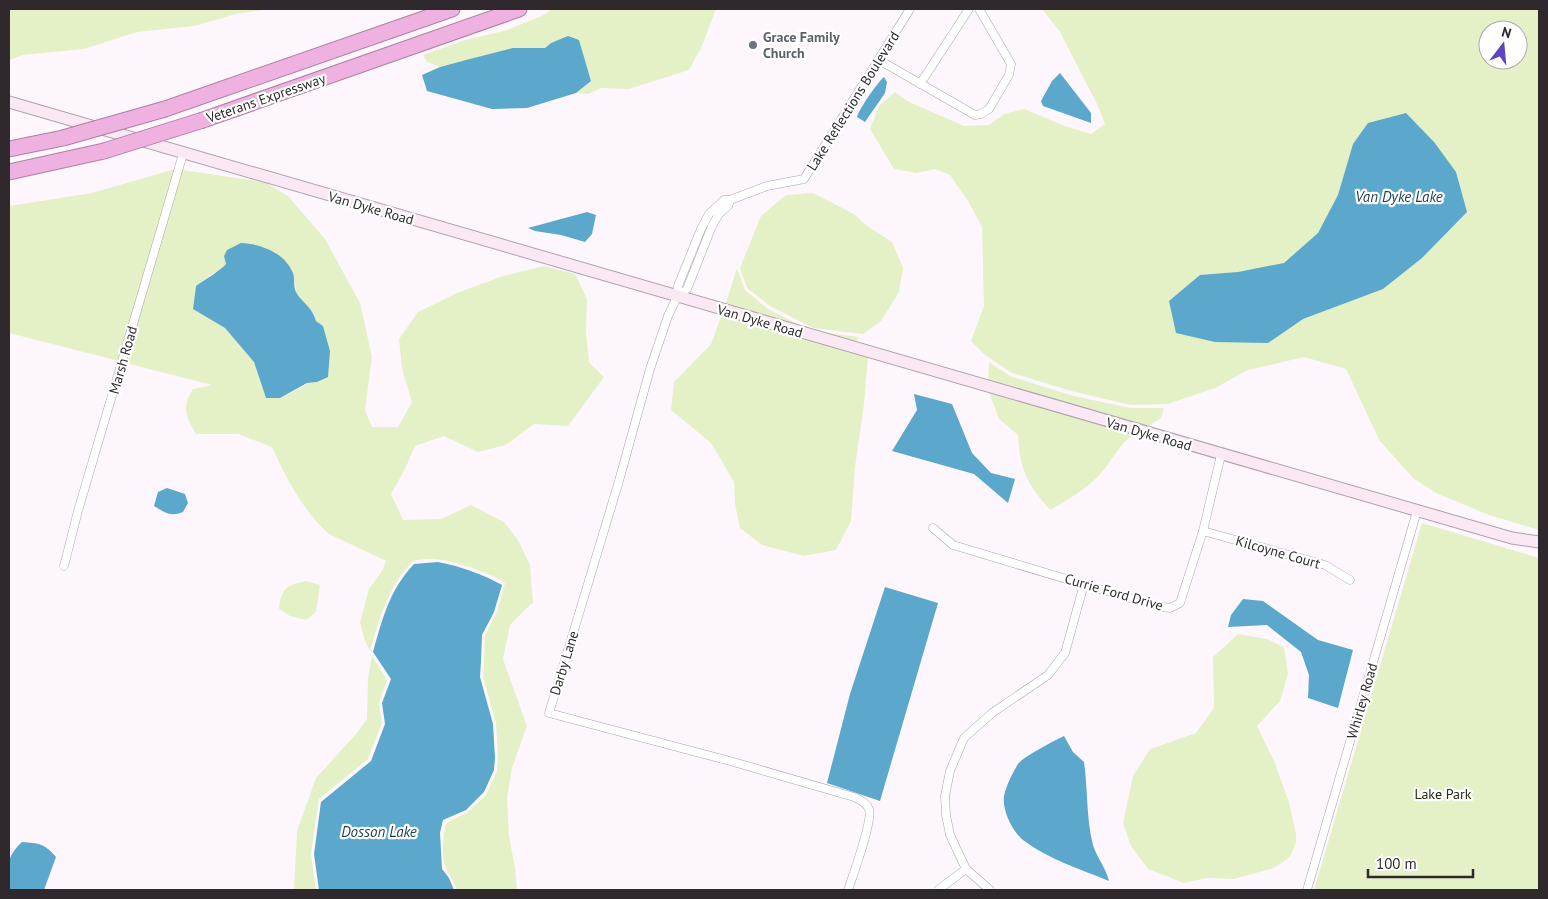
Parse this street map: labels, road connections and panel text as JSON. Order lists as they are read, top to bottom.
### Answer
{
  "streets": {
    "highway": ["Veterans Expressway"],
    "main road": ["Van Dyke Road"],
    "street": [
      "Lake Reflections Boulevard",
      "Marsh Road",
      "Kilcoyne Court",
      "Currie Ford Drive",
      "Darby Lane",
      "Whirley Road"
    ]
  },
  "crossings": [
    ["Lake Reflections Boulevard", "Van Dyke Road"],
    ["Lake Reflections Boulevard", "Darby Lane"],
    ["Van Dyke Road", "Marsh Road"],
    ["Van Dyke Road", "Currie Ford Drive"],
    ["Van Dyke Road", "Darby Lane"],
    ["Van Dyke Road", "Whirley Road"],
    ["Kilcoyne Court", "Currie Ford Drive"]
  ],
  "water": ["Van Dyke Lake", "Dosson Lake"],
  "parks": ["Lake Park"],
  "places": ["Grace Family Church"],
  "scale_bar": "100 m",
  "north": "top"
}
